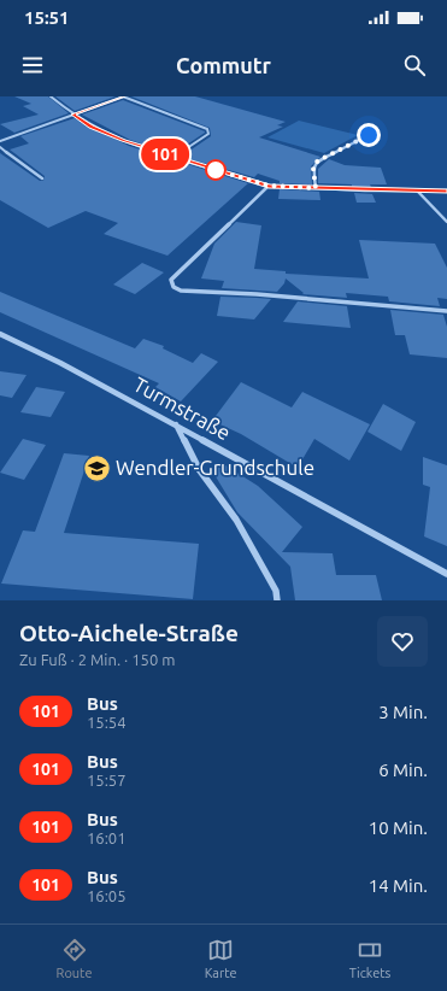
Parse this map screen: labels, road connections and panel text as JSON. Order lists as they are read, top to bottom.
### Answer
{
  "streets": {
    "street": ["Turmstraße"]
  },
  "places": {
    "school or university": ["Wendler-Grundschule"]
  },
  "lines": ["bus line 101"],
  "page": {
    "status": "15:51",
    "header": "Commutr",
    "on_map": "101",
    "heading": ["Otto-Aichele-Straße", "Zu Fuß · 2 Min. · 150 m"],
    "list": [
      {
        "mark": "101",
        "name": "Bus",
        "note": "15:54",
        "value": "3 Min."
      },
      {
        "mark": "101",
        "name": "Bus",
        "note": "15:57",
        "value": "6 Min."
      },
      {
        "mark": "101",
        "name": "Bus",
        "note": "16:01",
        "value": "10 Min."
      },
      {
        "mark": "101",
        "name": "Bus",
        "note": "16:05",
        "value": "14 Min."
      }
    ],
    "tabs": ["Route", "Karte", "Tickets"]
  }
}
